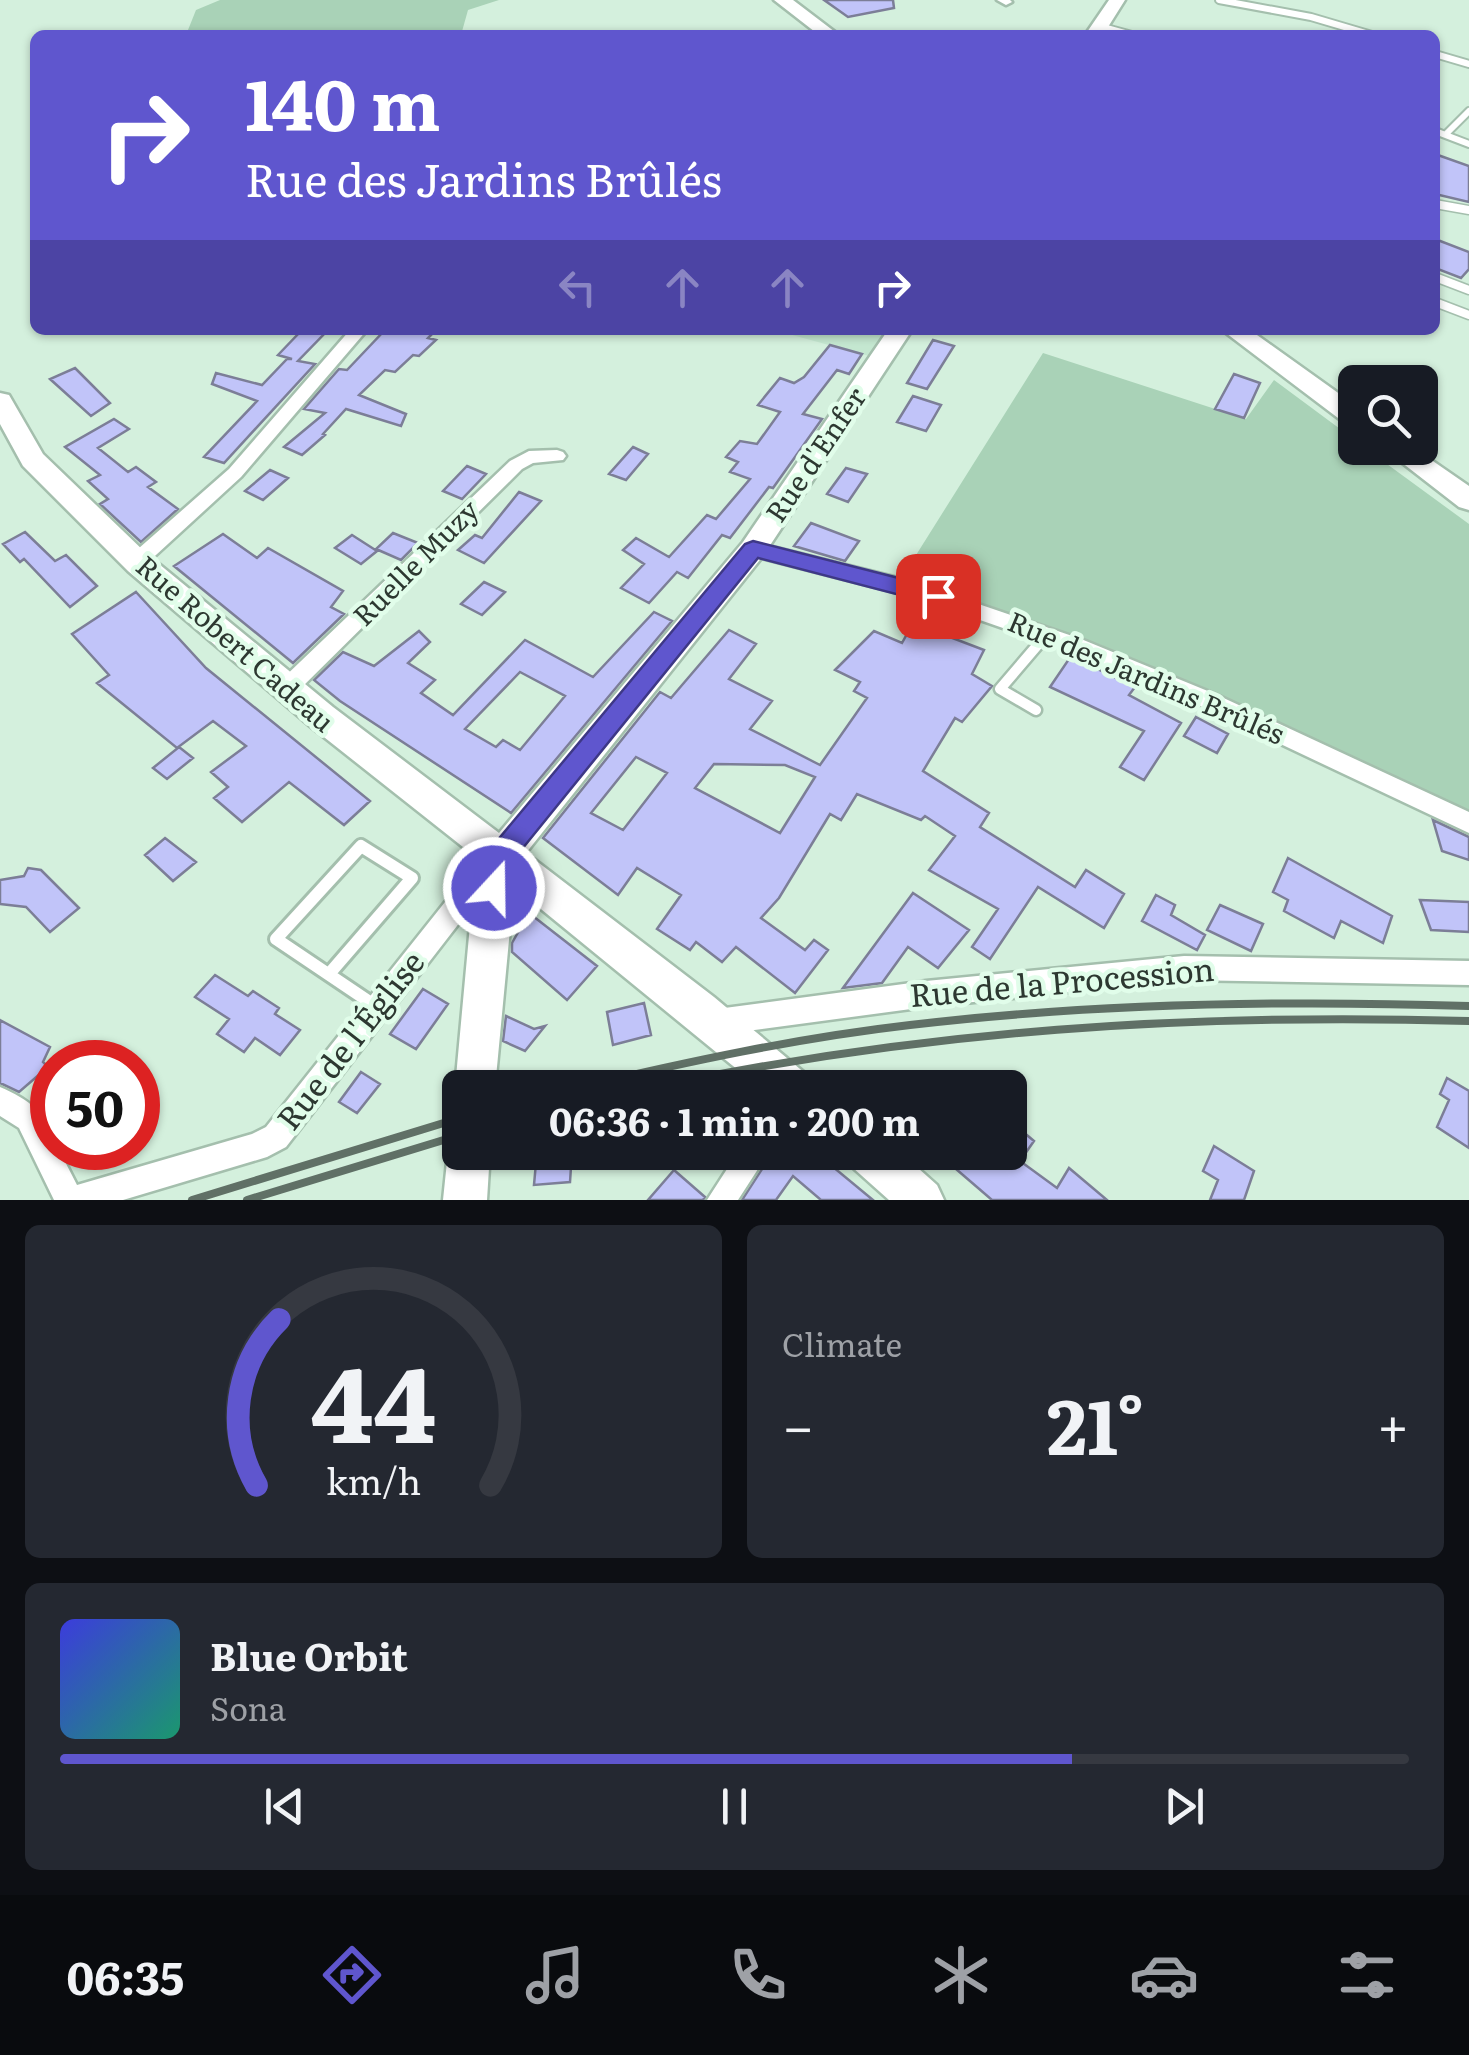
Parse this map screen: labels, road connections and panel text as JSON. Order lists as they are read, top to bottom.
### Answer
{
  "streets": {
    "main road": ["Rue d'Enfer", "Rue Robert Cadeau"],
    "street": [
      "Ruelle Muzy",
      "Rue des Jardins Brûlés",
      "Rue de la Procession",
      "Rue de l'Église"
    ]
  },
  "crossings": [
    ["Rue d'Enfer", "Rue Robert Cadeau"],
    ["Rue d'Enfer", "Rue des Jardins Brûlés"],
    ["Rue d'Enfer", "Rue de l'Église"],
    ["Ruelle Muzy", "Rue Robert Cadeau"],
    ["Rue Robert Cadeau", "Rue de la Procession"],
    ["Rue Robert Cadeau", "Rue de l'Église"]
  ],
  "page": {
    "turn": ["140 m", "Rue des Jardins Brûlés"],
    "limit": "50",
    "trip": "06:36 · 1 min · 200 m",
    "tile": "Climate",
    "heat": ["−", "21°", "+"],
    "song": ["Blue Orbit", "Sona"],
    "tabs": "06:35",
    "gauge": ["44", "km/h"]
  }
}
